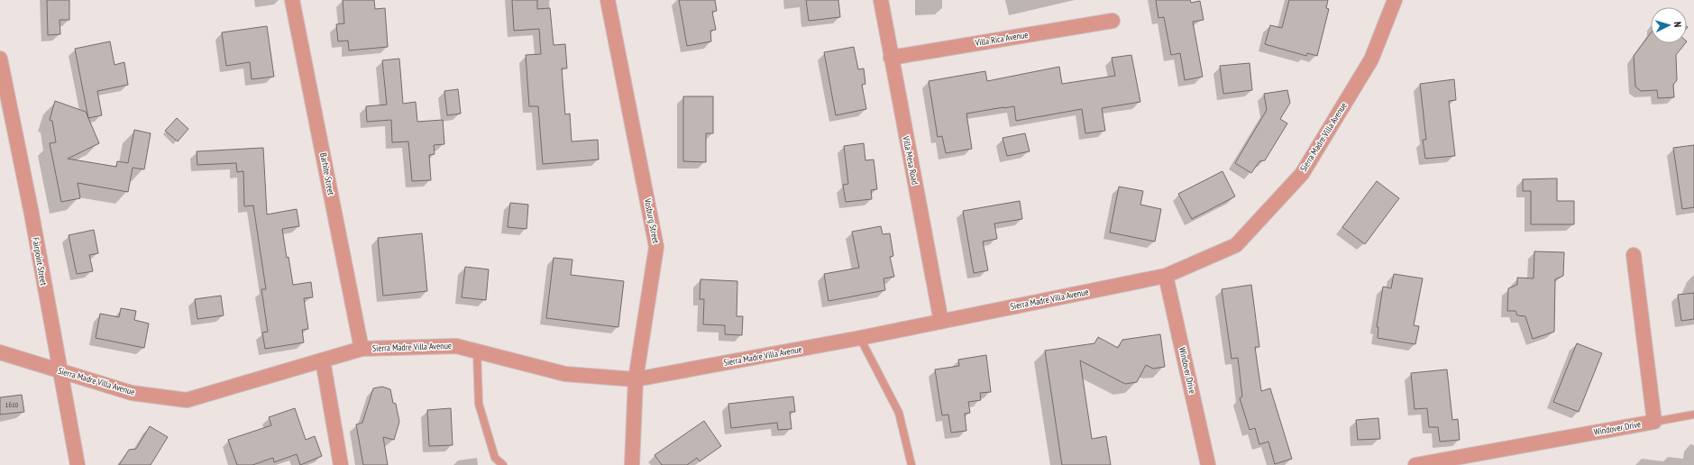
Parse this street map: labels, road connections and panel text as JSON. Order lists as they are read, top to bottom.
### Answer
{
  "streets": {
    "street": [
      "Villa Rica Avenue",
      "Sierra Madre Villa Avenue",
      "Villa Mesa Road",
      "Barhite Street",
      "Vosburg Street",
      "Fairpoint Street",
      "Windover Drive"
    ]
  },
  "crossings": [
    ["Villa Rica Avenue", "Villa Mesa Road"],
    ["Sierra Madre Villa Avenue", "Villa Mesa Road"],
    ["Sierra Madre Villa Avenue", "Barhite Street"],
    ["Sierra Madre Villa Avenue", "Vosburg Street"],
    ["Sierra Madre Villa Avenue", "Fairpoint Street"],
    ["Sierra Madre Villa Avenue", "Windover Drive"]
  ],
  "house_numbers": ["1610"],
  "north": "right"
}
